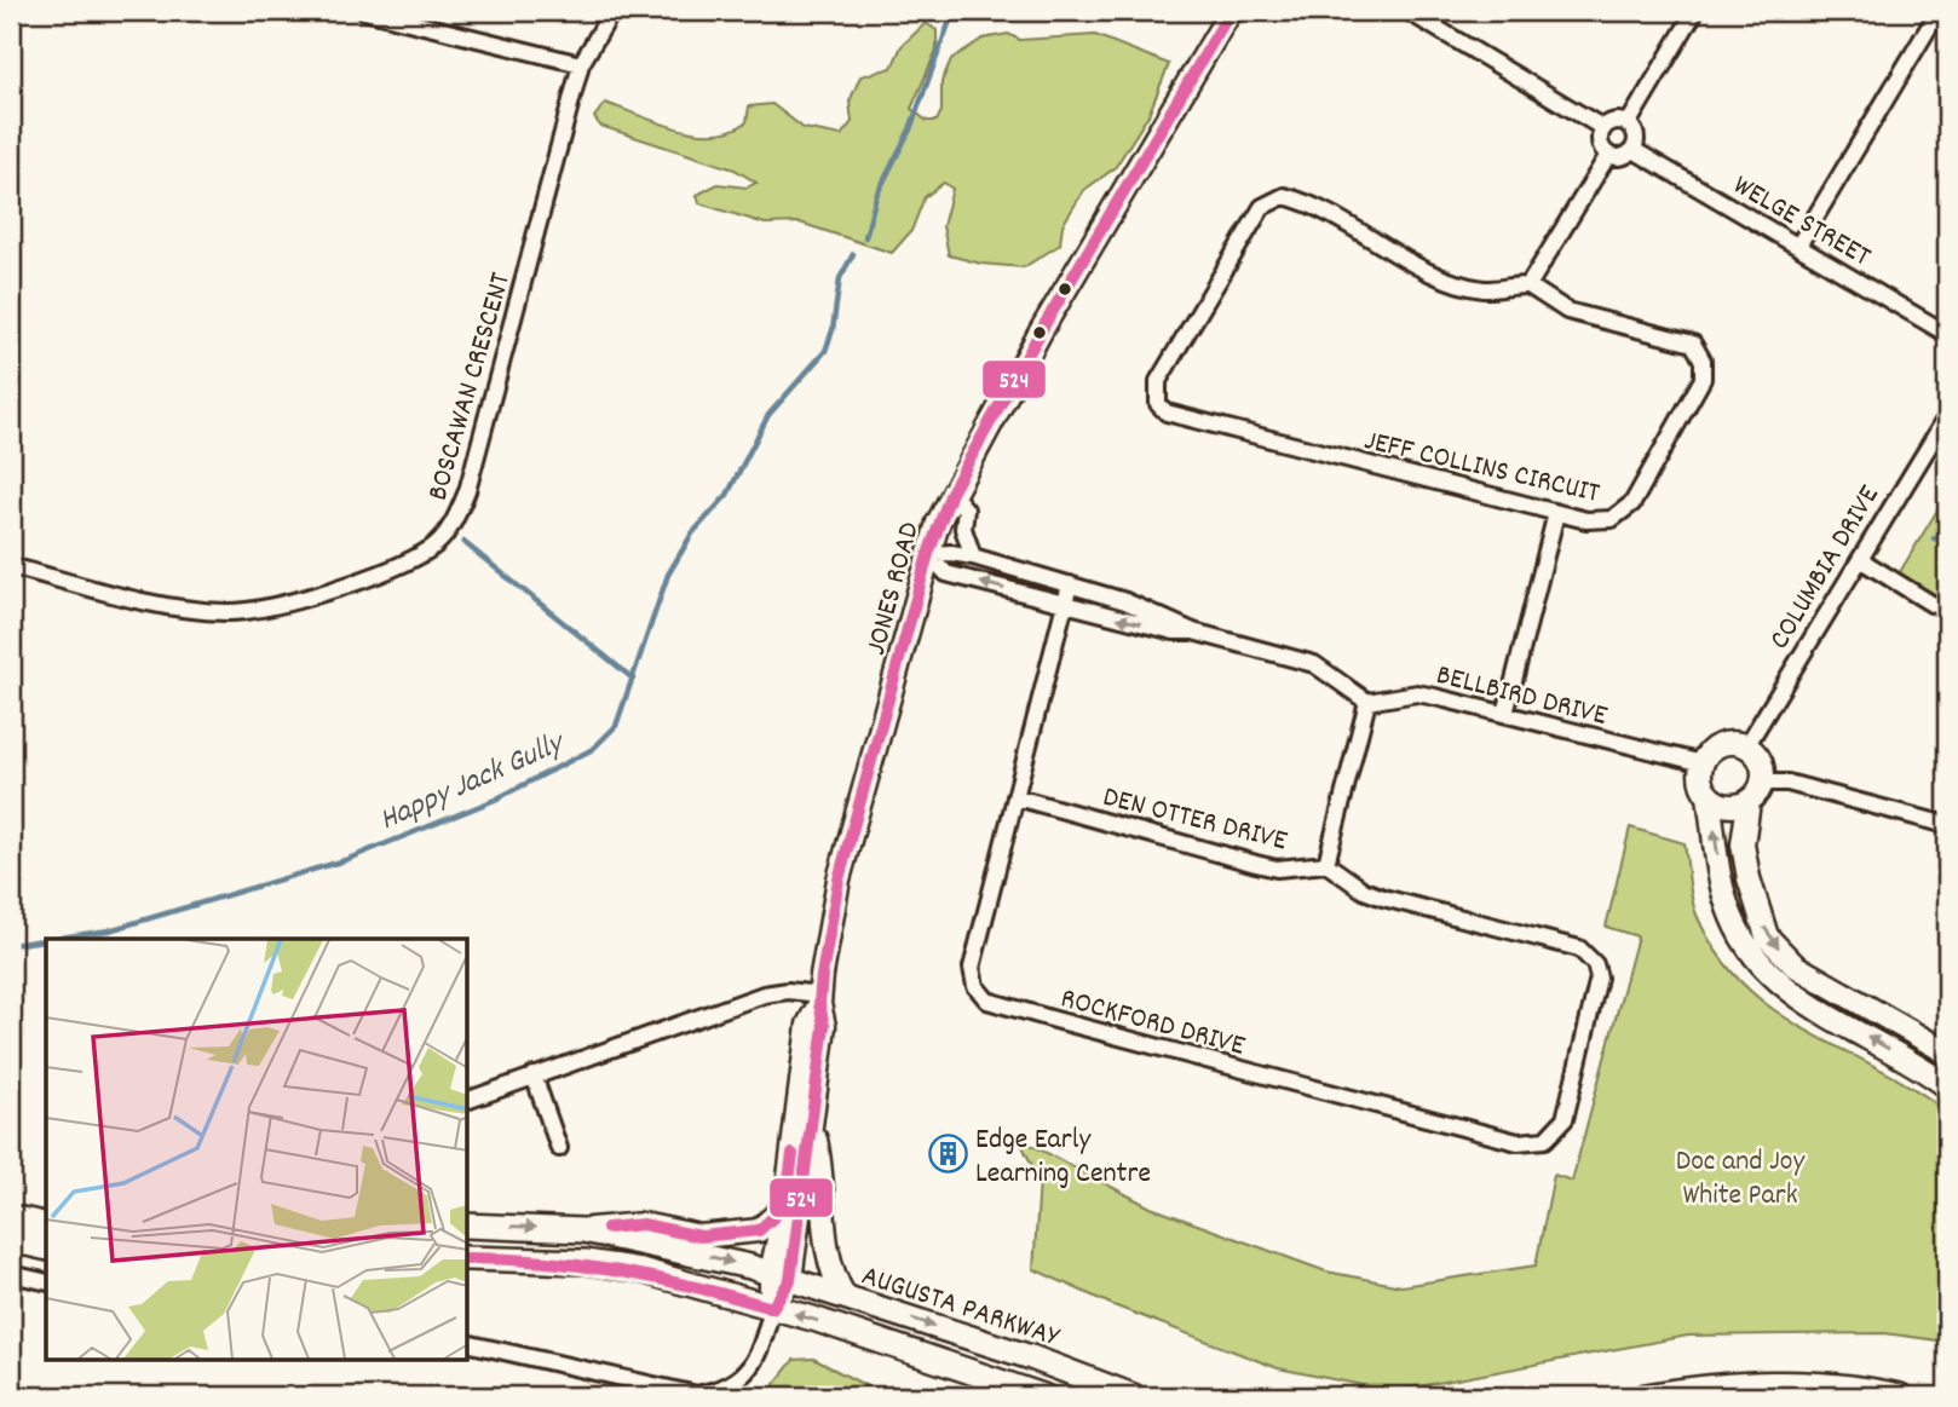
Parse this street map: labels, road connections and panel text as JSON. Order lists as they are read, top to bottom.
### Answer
{
  "streets": {
    "main road": ["AUGUSTA PARKWAY"],
    "street": [
      "WELGE STREET",
      "BOSCAWAN CRESCENT",
      "JEFF COLLINS CIRCUIT",
      "COLUMBIA DRIVE",
      "JONES ROAD",
      "BELLBIRD DRIVE",
      "DEN OTTER DRIVE",
      "ROCKFORD DRIVE"
    ]
  },
  "crossings": [
    ["COLUMBIA DRIVE", "BELLBIRD DRIVE"],
    ["JONES ROAD", "AUGUSTA PARKWAY"],
    ["DEN OTTER DRIVE", "ROCKFORD DRIVE"]
  ],
  "water": ["Happy Jack Gully"],
  "parks": ["Doc and Joy White Park"],
  "places": {
    "building": ["Edge Early Learning Centre"]
  },
  "lines": ["transit line 524"]
}
